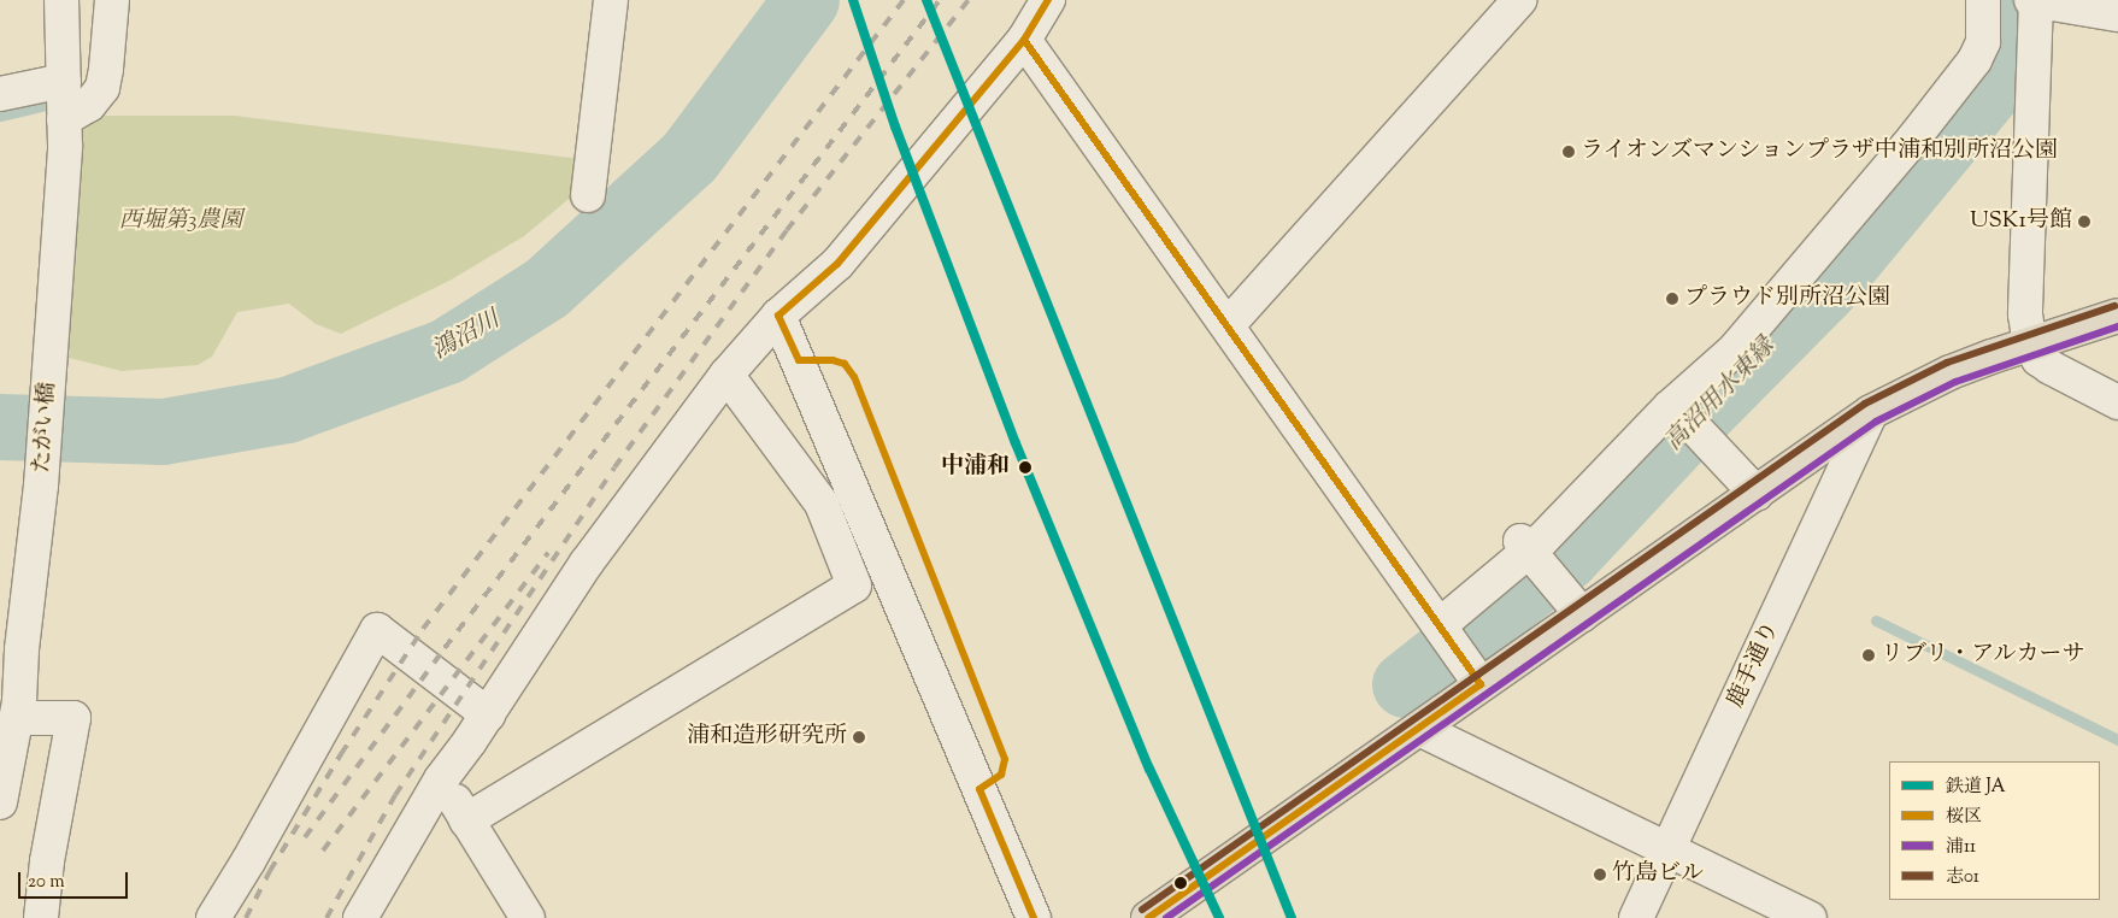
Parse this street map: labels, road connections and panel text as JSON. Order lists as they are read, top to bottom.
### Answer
{
  "streets": {
    "street": ["たがい橋", "鹿手通り"]
  },
  "water": ["鴻沼川", "高沼用水東縁"],
  "parks": ["西堀第3農園"],
  "places": [
    "ライオンズマンションプラザ中浦和別所沼公園",
    "USK1号館",
    "プラウド別所沼公園",
    "中浦和",
    "リブリ・アルカーサ",
    "浦和造形研究所",
    "竹島ビル"
  ],
  "lines": [
    "rail line JA",
    "transit line 桜区",
    "transit line 志01",
    "transit line 浦11"
  ],
  "legend": [
    "鉄道 JA",
    "桜区",
    "浦11",
    "志01"
  ],
  "scale_bar": "20 m"
}
